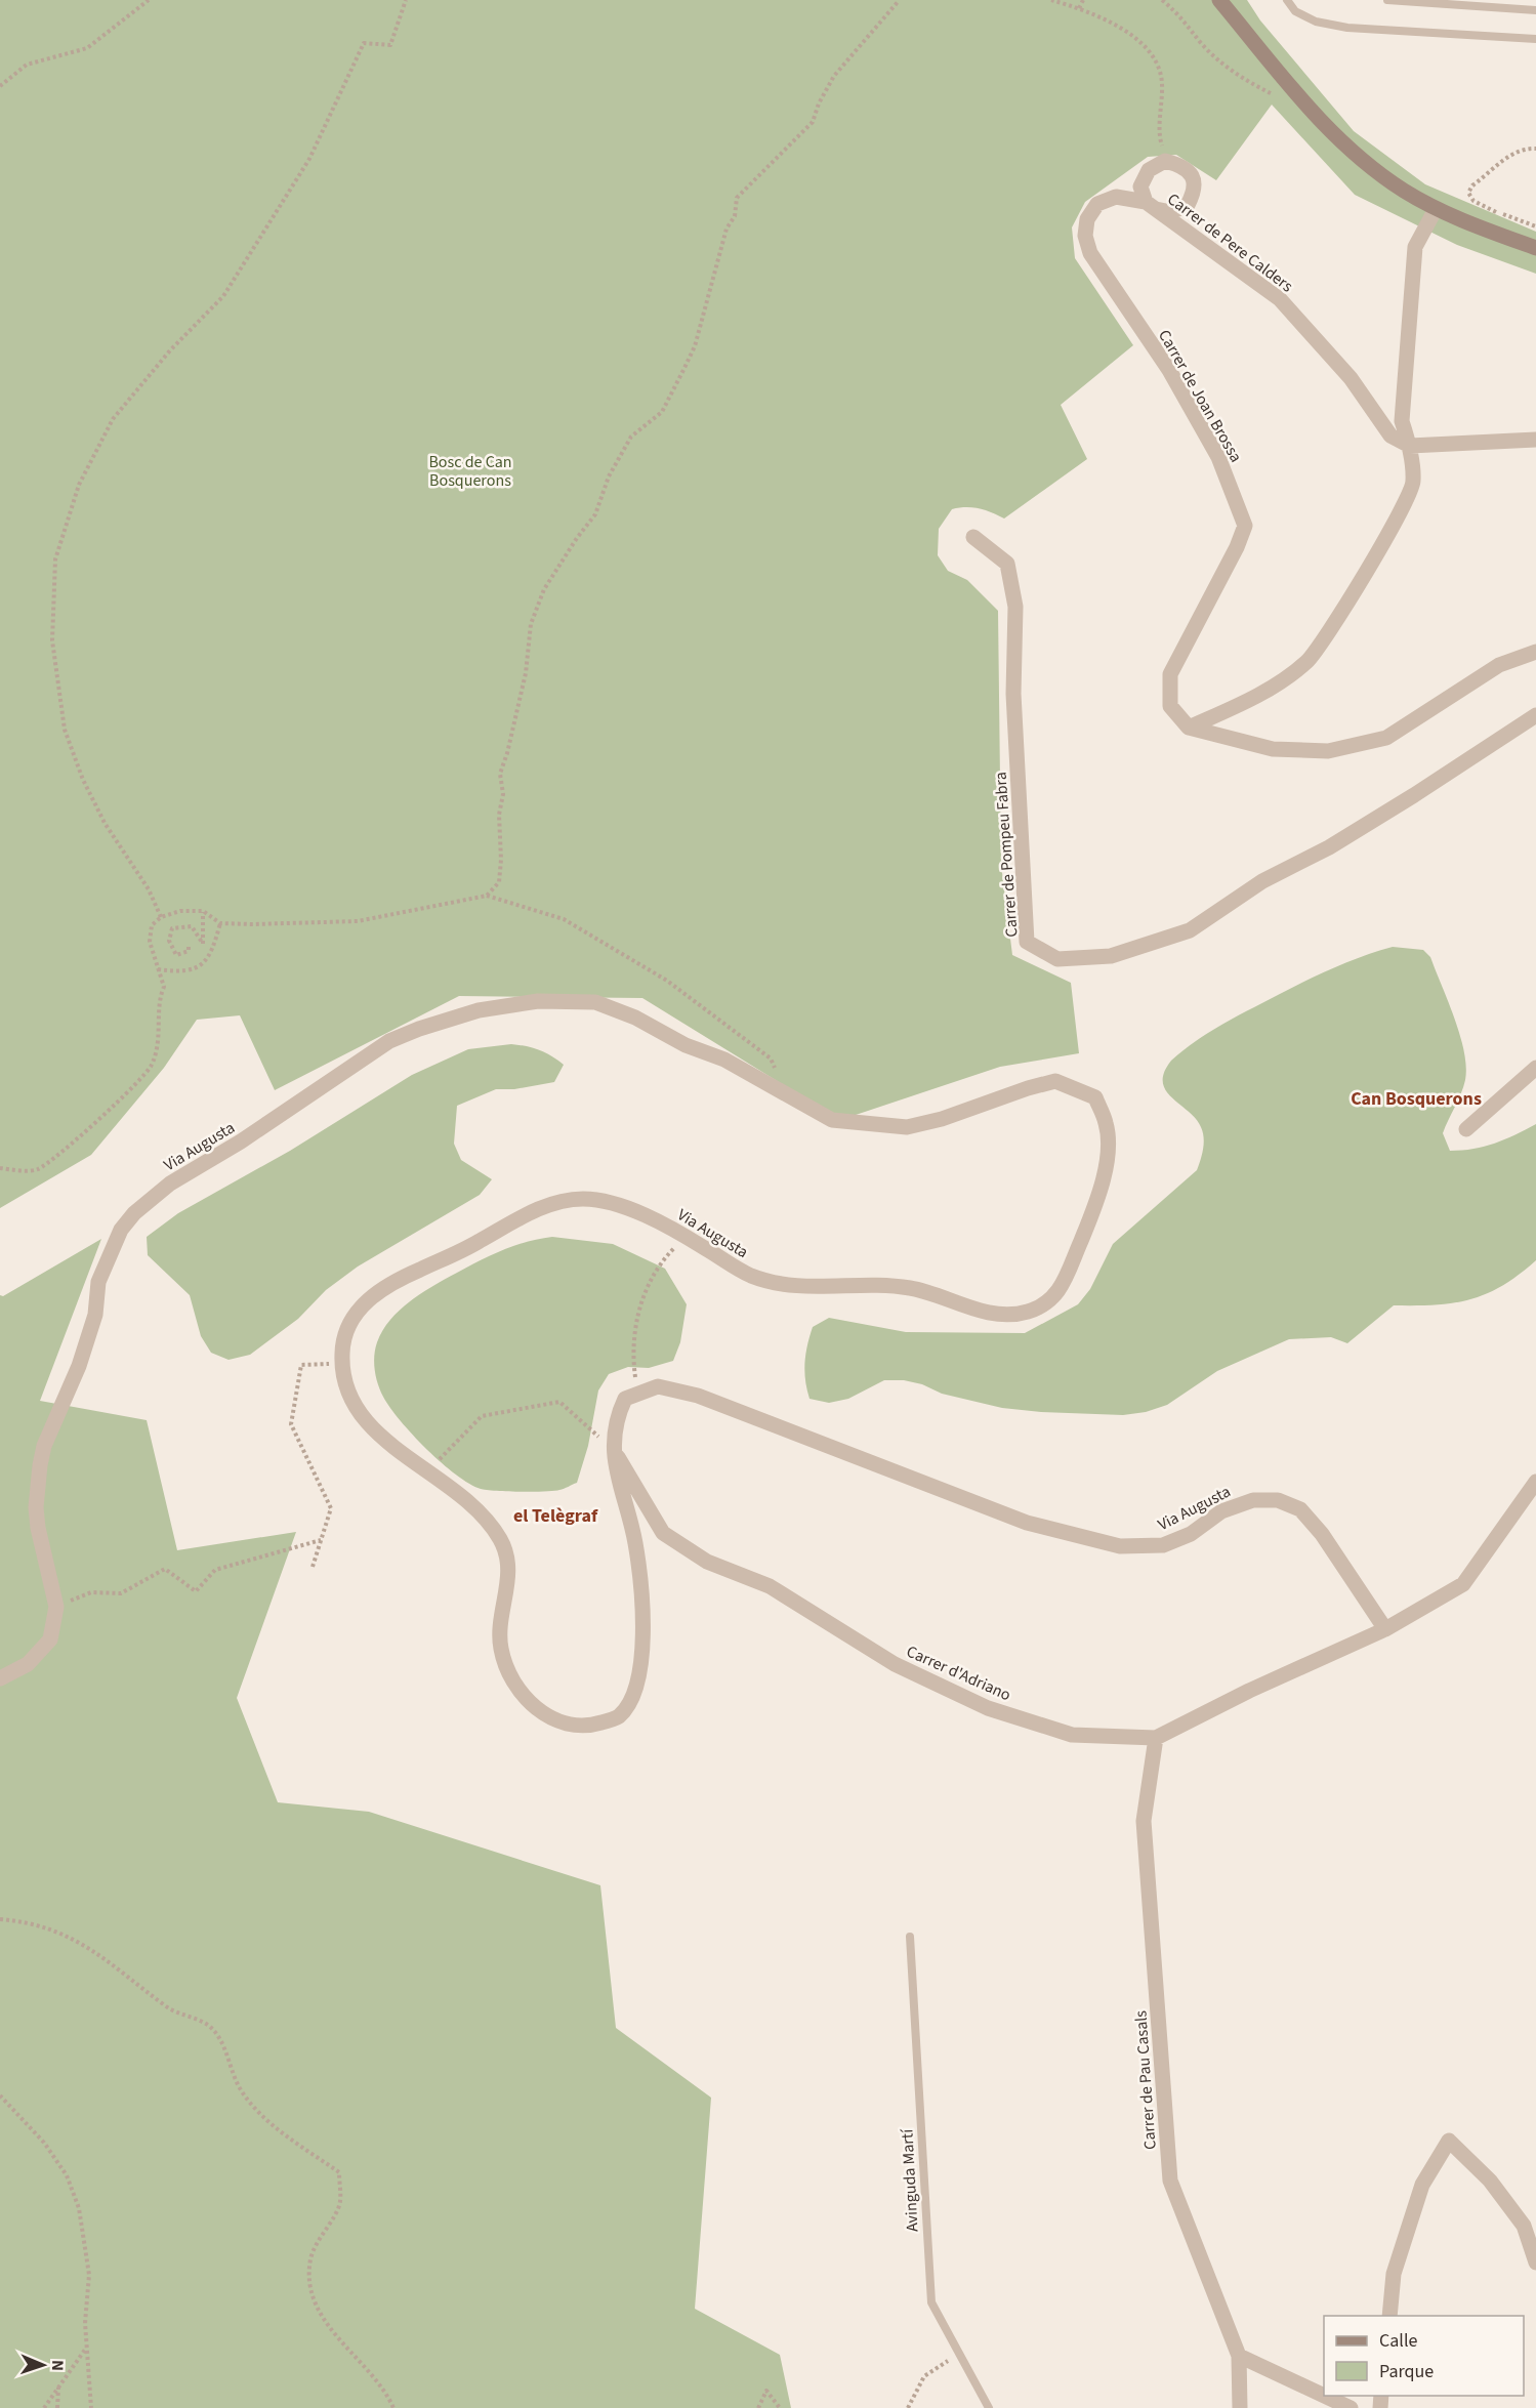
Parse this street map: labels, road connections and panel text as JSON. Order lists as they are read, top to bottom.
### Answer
{
  "streets": {
    "street": [
      "Carrer de Pere Calders",
      "Carrer de Joan Brossa",
      "Carrer de Pompeu Fabra",
      "Via Augusta",
      "Carrer d'Adriano",
      "Carrer de Pau Casals"
    ],
    "lane": ["Avinguda Martí"]
  },
  "crossings": [
    ["Carrer de Pere Calders", "Carrer de Joan Brossa"],
    ["Via Augusta", "Carrer d'Adriano"],
    ["Carrer d'Adriano", "Carrer de Pau Casals"]
  ],
  "districts": ["Can Bosquerons", "el Telègraf"],
  "parks": ["Bosc de Can Bosquerons"],
  "legend": ["Calle", "Parque"],
  "north": "right"
}
